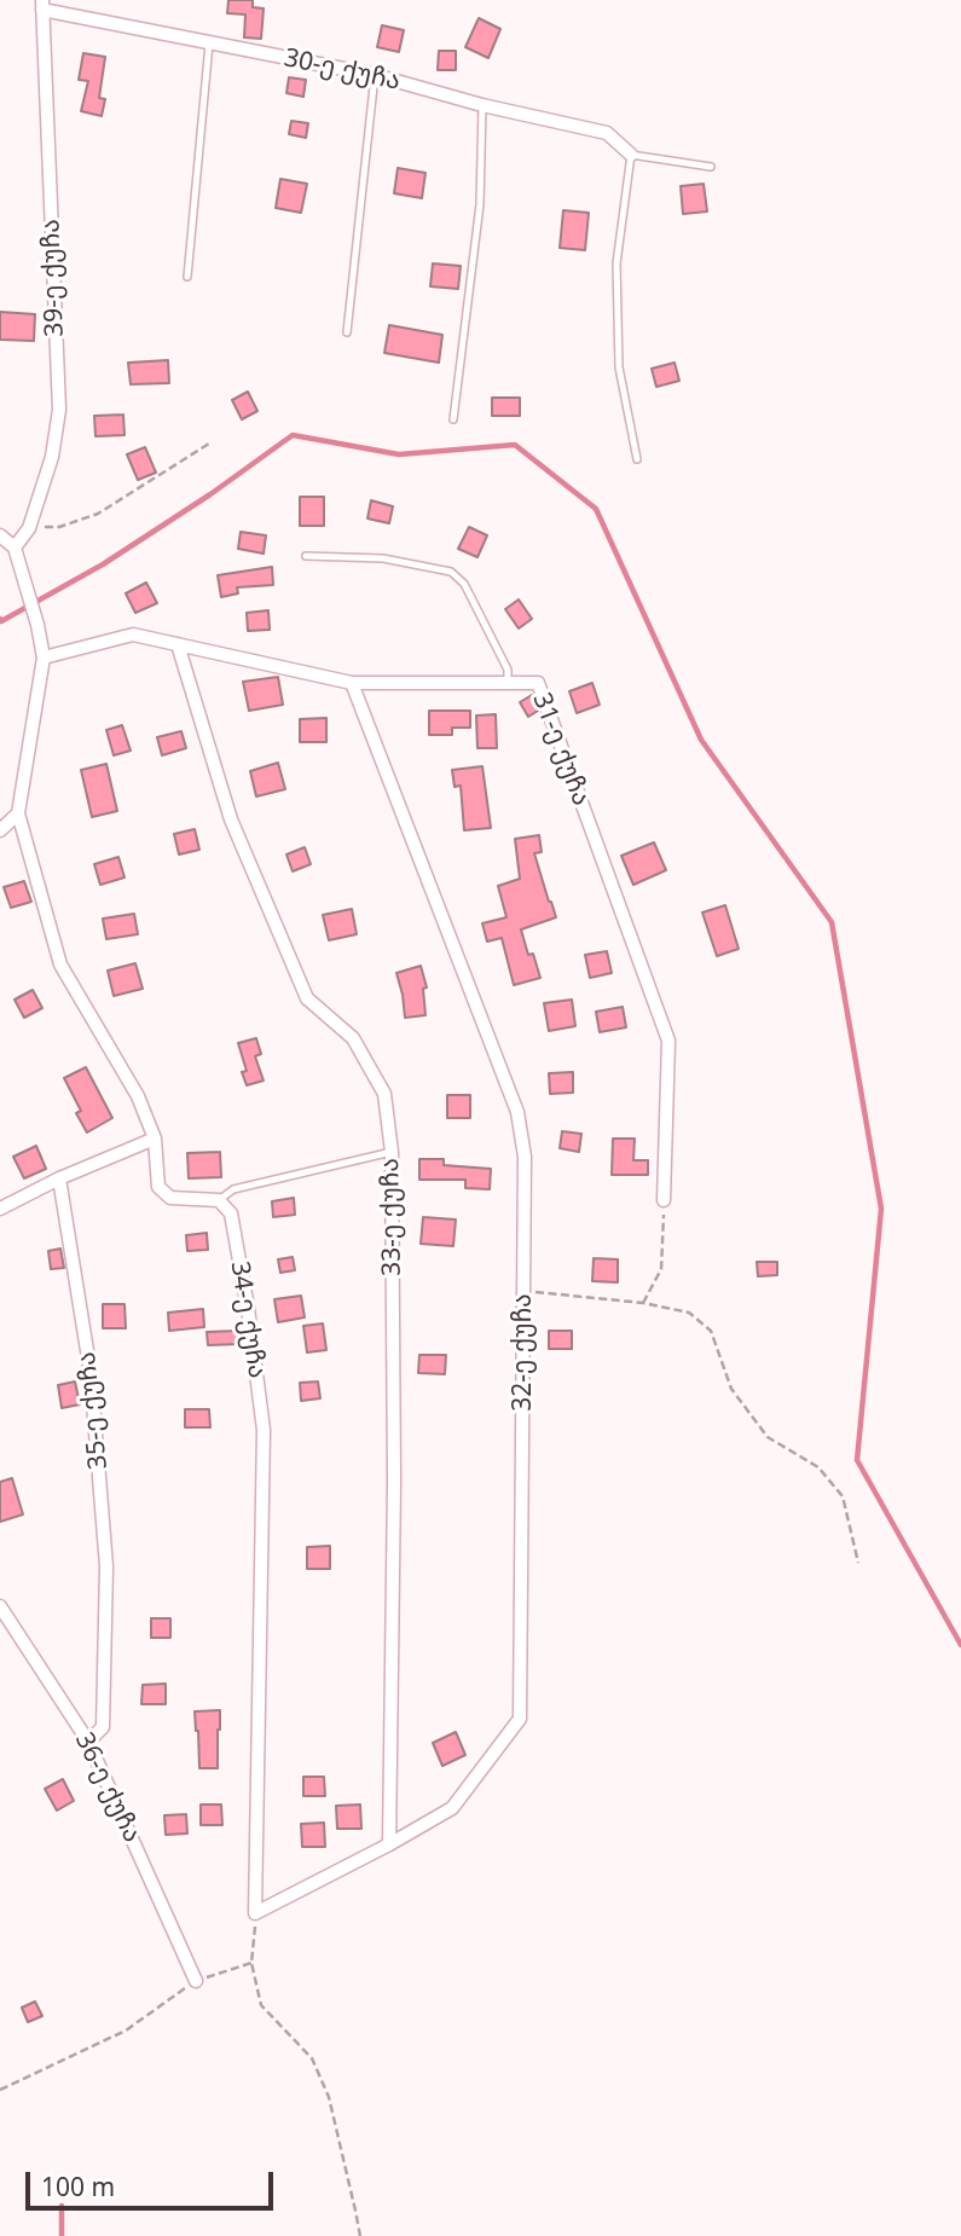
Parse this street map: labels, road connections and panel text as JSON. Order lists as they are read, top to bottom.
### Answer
{
  "streets": {
    "street": [
      "30-ე ქუჩა",
      "39-ე ქუჩა",
      "31-ე ქუჩა",
      "33-ე ქუჩა",
      "34-ე ქუჩა",
      "32-ე ქუჩა",
      "35-ე ქუჩა",
      "36-ე ქუჩა"
    ]
  },
  "crossings": [
    ["30-ე ქუჩა", "39-ე ქუჩა"],
    ["31-ე ქუჩა", "33-ე ქუჩა"],
    ["31-ე ქუჩა", "32-ე ქუჩა"],
    ["33-ე ქუჩა", "32-ე ქუჩა"],
    ["34-ე ქუჩა", "32-ე ქუჩა"],
    ["35-ე ქუჩა", "36-ე ქუჩა"]
  ],
  "scale_bar": "100 m"
}
